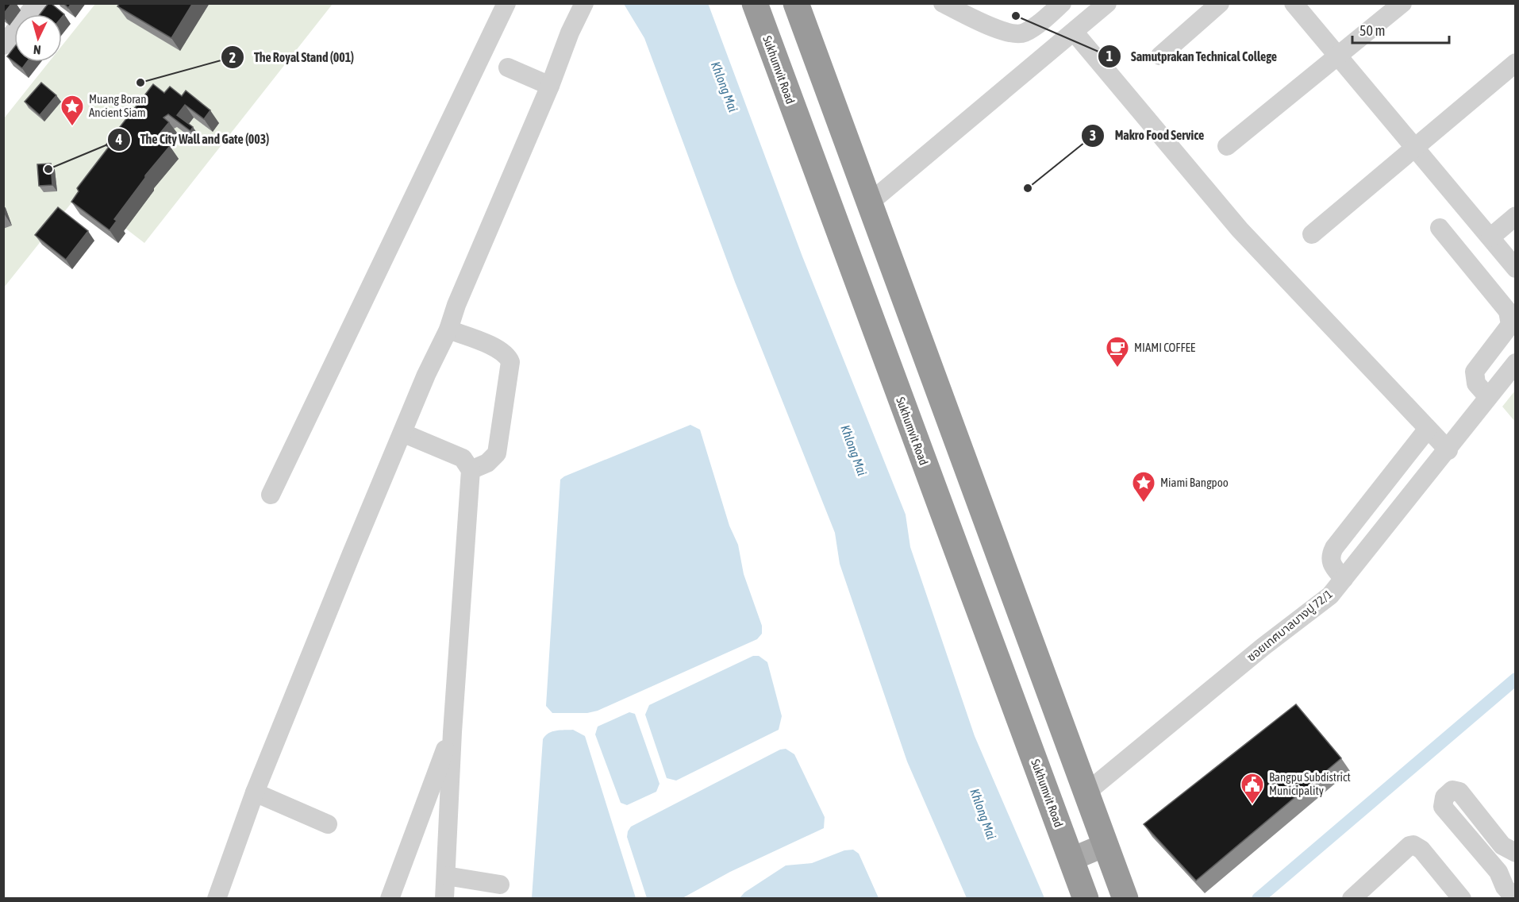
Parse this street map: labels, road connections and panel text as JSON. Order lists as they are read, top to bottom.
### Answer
{
  "streets": {
    "highway": ["Sukhumvit Road"],
    "street": ["ซอยเทศบาลบางปู 72/1"]
  },
  "water": ["Khlong Mai"],
  "places": {
    "other": [
      "Samutprakan Technical College",
      "The Royal Stand (001)",
      "The City Wall and Gate (003)",
      "Makro Food Service"
    ],
    "place": ["Muang Boran Ancient Siam", "Miami Bangpoo"],
    "cafe": ["MIAMI COFFEE"],
    "public building": ["Bangpu Subdistrict Municipality"]
  },
  "scale_bar": "50 m",
  "north": "bottom"
}
